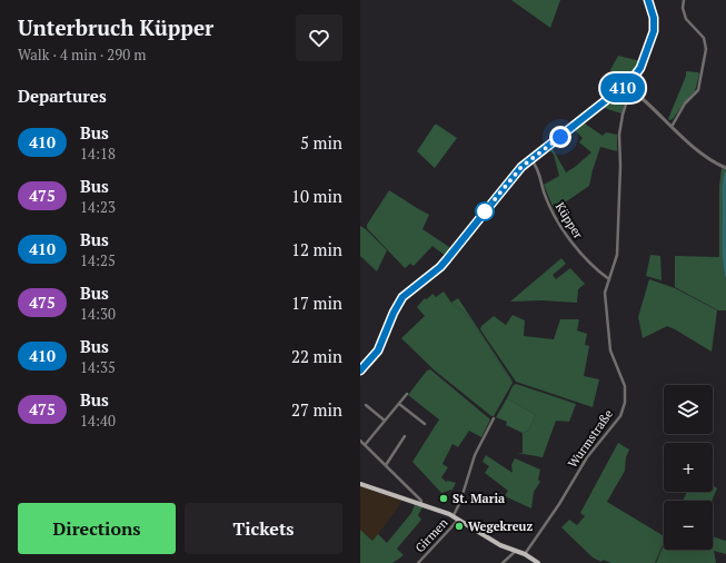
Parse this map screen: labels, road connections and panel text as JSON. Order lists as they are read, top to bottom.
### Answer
{
  "streets": {
    "street": ["Küpper", "Wurmstraße", "Girmen"]
  },
  "crossings": [
    ["Küpper", "Wurmstraße"]
  ],
  "places": ["St. Maria", "Wegekreuz"],
  "lines": ["bus line 410"],
  "page": {
    "heading": [
      ["Unterbruch Küpper", "Walk · 4 min · 290 m"],
      "Departures"
    ],
    "on_map": "410",
    "list": [
      {
        "mark": "410",
        "name": "Bus",
        "note": "14:18",
        "value": "5 min"
      },
      {
        "mark": "475",
        "name": "Bus",
        "note": "14:23",
        "value": "10 min"
      },
      {
        "mark": "410",
        "name": "Bus",
        "note": "14:25",
        "value": "12 min"
      },
      {
        "mark": "475",
        "name": "Bus",
        "note": "14:30",
        "value": "17 min"
      },
      {
        "mark": "410",
        "name": "Bus",
        "note": "14:35",
        "value": "22 min"
      },
      {
        "mark": "475",
        "name": "Bus",
        "note": "14:40",
        "value": "27 min"
      }
    ],
    "map_buttons": ["+", "−"],
    "buttons": ["Directions", "Tickets"]
  }
}
